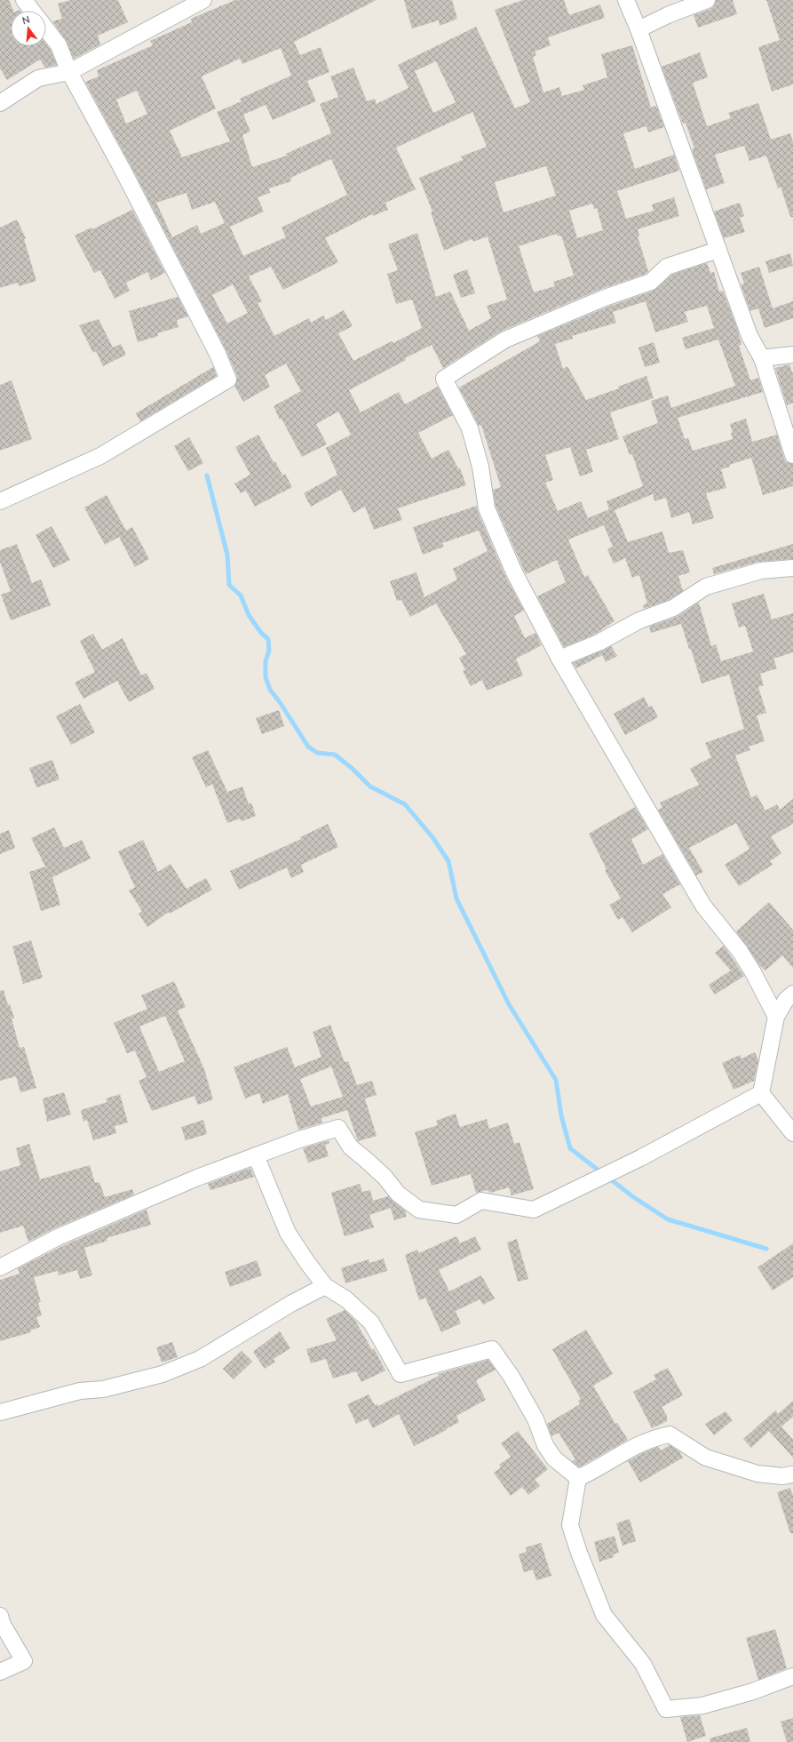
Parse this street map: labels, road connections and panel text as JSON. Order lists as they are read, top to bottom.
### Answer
{
  "north": "top"
}
